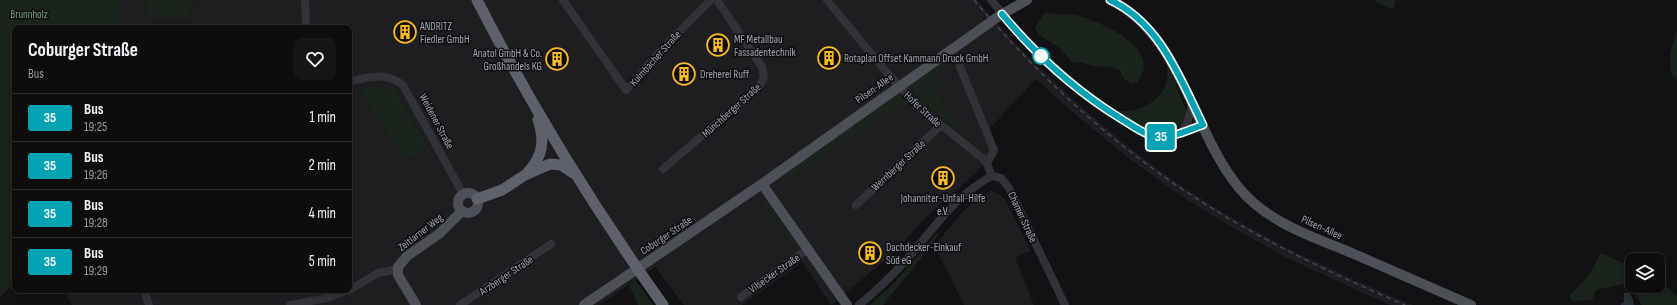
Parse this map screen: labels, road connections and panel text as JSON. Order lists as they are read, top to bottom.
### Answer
{
  "streets": {
    "main road": ["Pilsen-Allee", "Zeitlarner Weg", "Coburger Straße"],
    "street": [
      "Kulmbacher Straße",
      "Hofer Straße",
      "Münchberger Straße",
      "Weidener Straße",
      "Wernberger Straße",
      "Chamer Straße",
      "Vilsecker Straße",
      "Arzberger Straße"
    ]
  },
  "crossings": [
    ["Pilsen-Allee", "Coburger Straße"],
    ["Hofer Straße", "Wernberger Straße"],
    ["Hofer Straße", "Chamer Straße"],
    ["Weidener Straße", "Zeitlarner Weg"]
  ],
  "parks": ["Brunnholz"],
  "places": {
    "building": [
      "ANDRITZ Fiedler GmbH",
      "MF Metallbau Fassadentechnik",
      "Rotaplan Offset Kammann Druck GmbH",
      "Anatol GmbH & Co. Großhandels KG",
      "Dreherei Ruff",
      "Johanniter-Unfall-Hilfe e.V.",
      "Dachdecker-Einkauf Süd eG"
    ]
  },
  "lines": ["bus line 35"],
  "page": {
    "on_map": "35",
    "heading": ["Coburger Straße", "Bus"],
    "list": [
      {
        "mark": "35",
        "name": "Bus",
        "note": "19:25",
        "value": "1 min"
      },
      {
        "mark": "35",
        "name": "Bus",
        "note": "19:26",
        "value": "2 min"
      },
      {
        "mark": "35",
        "name": "Bus",
        "note": "19:28",
        "value": "4 min"
      },
      {
        "mark": "35",
        "name": "Bus",
        "note": "19:29",
        "value": "5 min"
      }
    ]
  }
}
